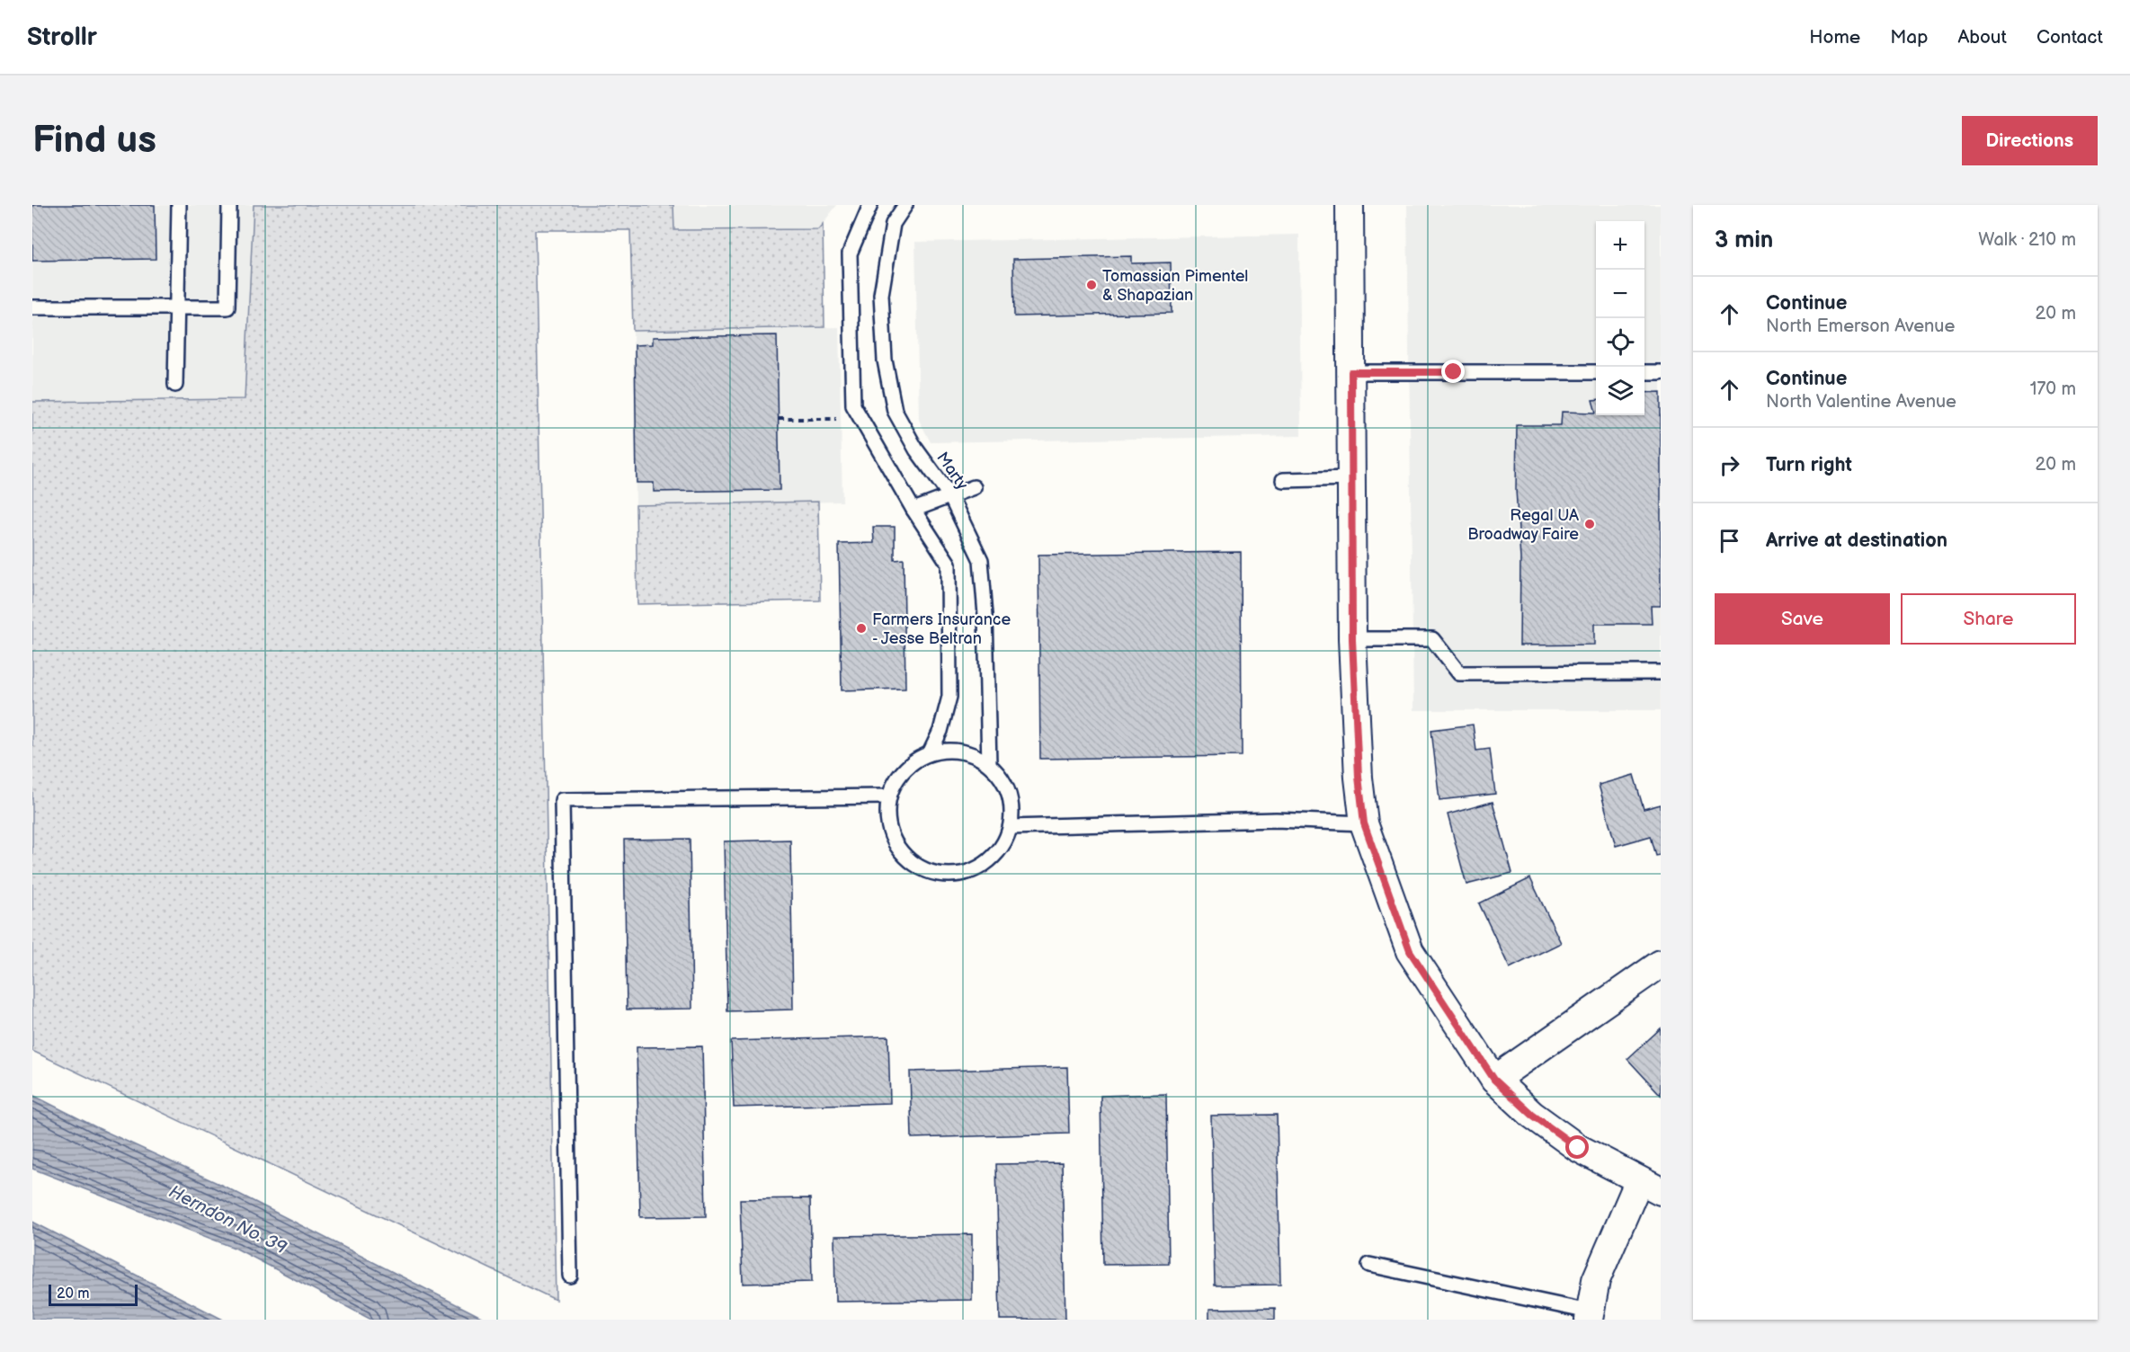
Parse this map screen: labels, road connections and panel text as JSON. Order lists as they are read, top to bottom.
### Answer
{
  "streets": {
    "lane": ["Marty"]
  },
  "water": ["Herndon No. 39"],
  "places": ["Tomassian Pimentel & Shapazian", "Regal UA Broadway Faire", "Farmers Insurance - Jesse Beltran"],
  "scale_bar": "20 m",
  "page": {
    "header": "Strollr",
    "nav": [
      "Home",
      "Map",
      "About",
      "Contact"
    ],
    "buttons": [
      "Directions",
      ["Save", "Share"]
    ],
    "title": "Find us",
    "heading": ["3 min", "Walk · 210 m"],
    "map_buttons": ["+", "−"],
    "list": [
      ["Continue", "North Emerson Avenue", "20 m"],
      ["Continue", "North Valentine Avenue", "170 m"],
      ["Turn right", "20 m"],
      "Arrive at destination"
    ],
    "scale": "20 m"
  }
}
